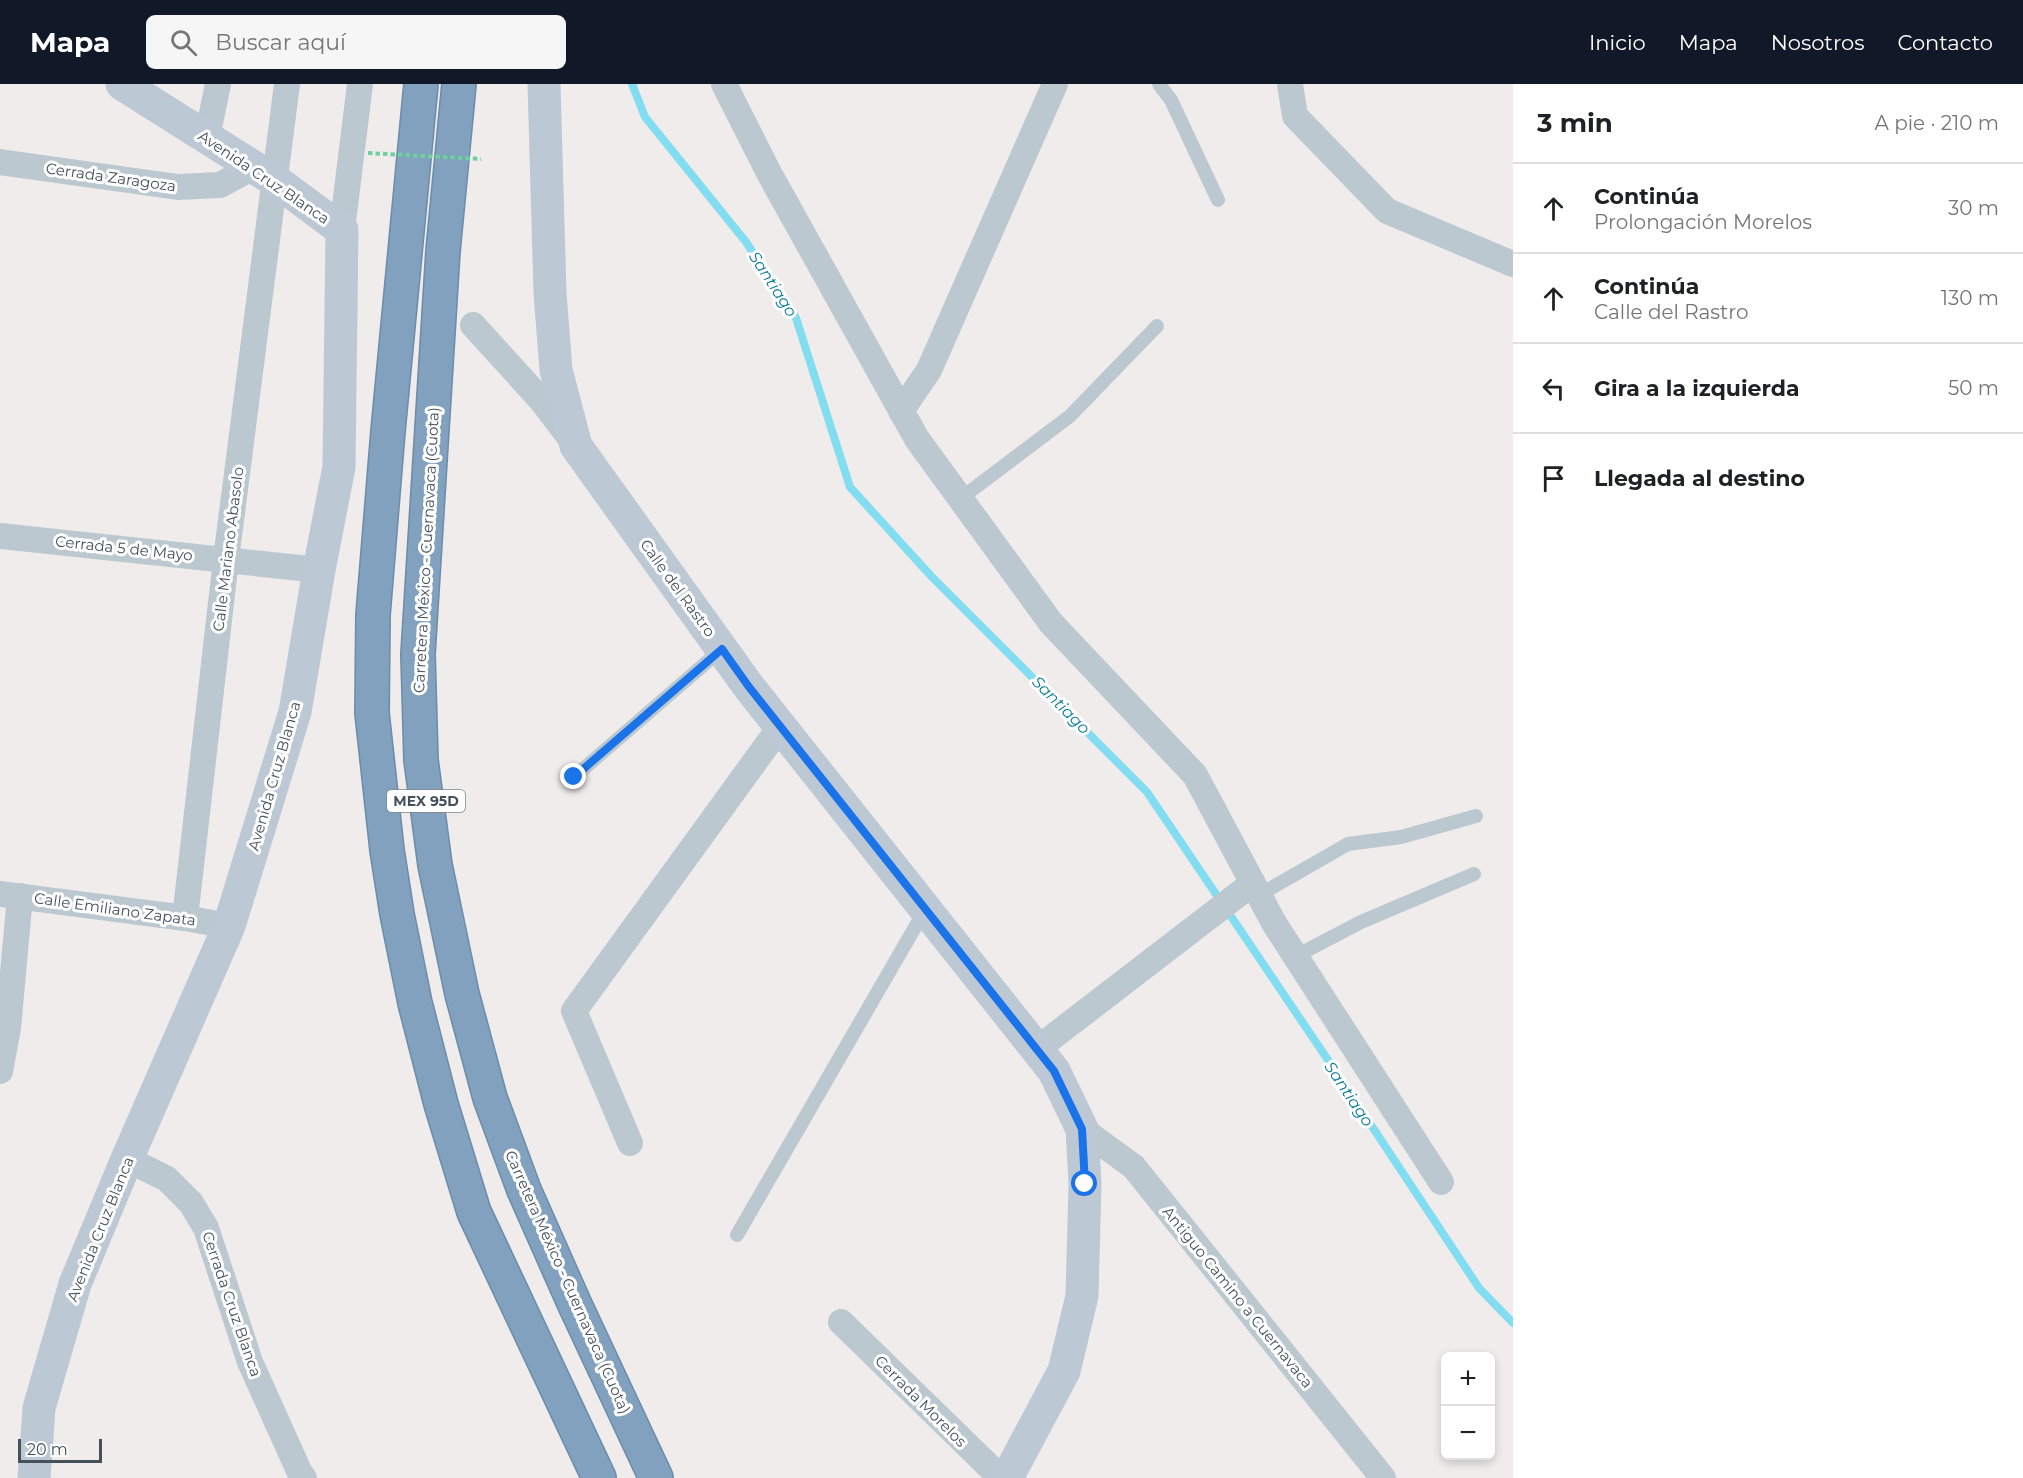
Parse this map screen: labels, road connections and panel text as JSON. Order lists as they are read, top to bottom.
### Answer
{
  "streets": {
    "highway": ["Carretera México - Cuernavaca (Cuota)", "MEX 95D"],
    "main road": ["Avenida Cruz Blanca", "Calle del Rastro"],
    "street": [
      "Cerrada Zaragoza",
      "Cerrada 5 de Mayo",
      "Calle Mariano Abasolo",
      "Calle Emiliano Zapata",
      "Antiguo Camino a Cuernavaca",
      "Cerrada Cruz Blanca",
      "Cerrada Morelos"
    ]
  },
  "crossings": [
    ["Cerrada Zaragoza", "Avenida Cruz Blanca"],
    ["Cerrada Zaragoza", "Calle Mariano Abasolo"],
    ["Avenida Cruz Blanca", "Cerrada 5 de Mayo"],
    ["Avenida Cruz Blanca", "Calle Mariano Abasolo"],
    ["Avenida Cruz Blanca", "Calle Emiliano Zapata"],
    ["Avenida Cruz Blanca", "Cerrada Cruz Blanca"],
    ["Cerrada 5 de Mayo", "Calle Mariano Abasolo"],
    ["Calle Mariano Abasolo", "Calle Emiliano Zapata"],
    ["Calle del Rastro", "Antiguo Camino a Cuernavaca"]
  ],
  "water": ["Santiago"],
  "scale_bar": "20 m",
  "page": {
    "header": "Mapa",
    "search": "Buscar aquí",
    "nav": [
      "Inicio",
      "Mapa",
      "Nosotros",
      "Contacto"
    ],
    "heading": ["3 min", "A pie · 210 m"],
    "list": [
      ["Continúa", "Prolongación Morelos", "30 m"],
      ["Continúa", "Calle del Rastro", "130 m"],
      ["Gira a la izquierda", "50 m"],
      "Llegada al destino"
    ],
    "map_buttons": ["+", "−"],
    "scale": "20 m"
  }
}
